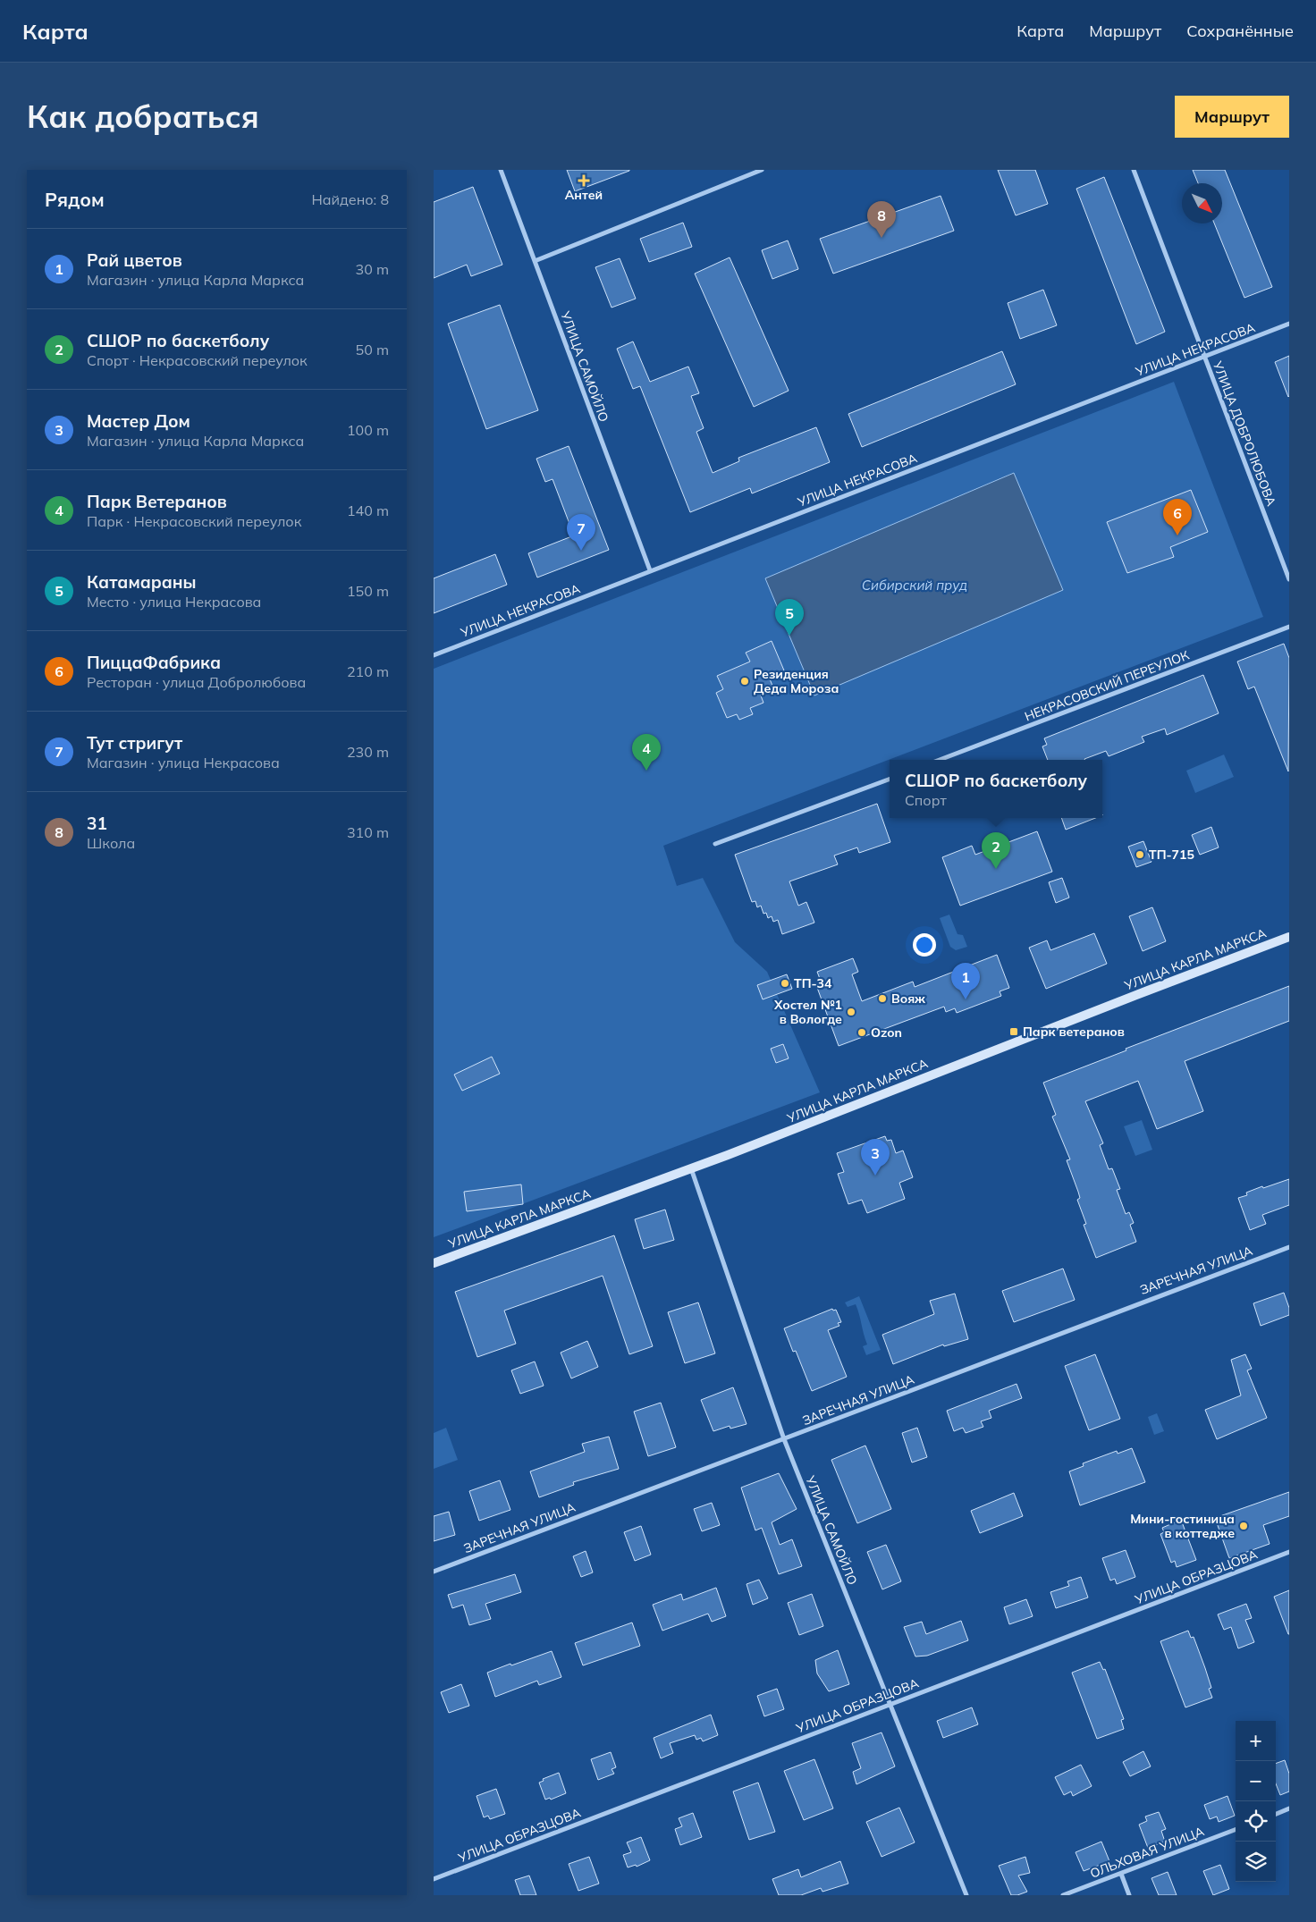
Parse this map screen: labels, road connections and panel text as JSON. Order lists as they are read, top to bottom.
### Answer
{
  "streets": {
    "street": [
      "УЛИЦА НЕКРАСОВА",
      "УЛИЦА САМОЙЛО",
      "УЛИЦА ДОБРОЛЮБОВА",
      "НЕКРАСОВСКИЙ ПЕРЕУЛОК",
      "УЛИЦА КАРЛА МАРКСА",
      "ЗАРЕЧНАЯ УЛИЦА",
      "УЛИЦА ОБРАЗЦОВА",
      "ОЛЬХОВАЯ УЛИЦА"
    ]
  },
  "crossings": [
    ["УЛИЦА НЕКРАСОВА", "УЛИЦА САМОЙЛО"],
    ["УЛИЦА НЕКРАСОВА", "УЛИЦА ДОБРОЛЮБОВА"],
    ["УЛИЦА САМОЙЛО", "УЛИЦА КАРЛА МАРКСА"],
    ["УЛИЦА САМОЙЛО", "ЗАРЕЧНАЯ УЛИЦА"],
    ["УЛИЦА САМОЙЛО", "УЛИЦА ОБРАЗЦОВА"]
  ],
  "water": ["Сибирский пруд"],
  "places": {
    "health": ["Антей"],
    "other": [
      "Резиденция Деда Мороза",
      "ТП-715",
      "ТП-34",
      "Вояж",
      "Хостел №1 в Вологде",
      "Ozon",
      "Мини-гостиница в коттедже"
    ],
    "transit": ["Парк ветеранов"]
  },
  "north": "bottom right",
  "page": {
    "header": "Карта",
    "nav": ["Карта", "Маршрут", "Сохранённые"],
    "buttons": "Маршрут",
    "title": "Как добраться",
    "heading": ["Рядом", "Найдено: 8"],
    "pins": [
      "8",
      "6",
      "7",
      "5",
      "4",
      "2",
      "1",
      "3"
    ],
    "list": [
      {
        "mark": "1",
        "name": "Рай цветов",
        "note": "Магазин · улица Карла Маркса",
        "value": "30 m"
      },
      {
        "mark": "2",
        "name": "СШОР по баскетболу",
        "note": "Спорт · Некрасовский переулок",
        "value": "50 m"
      },
      {
        "mark": "3",
        "name": "Мастер Дом",
        "note": "Магазин · улица Карла Маркса",
        "value": "100 m"
      },
      {
        "mark": "4",
        "name": "Парк Ветеранов",
        "note": "Парк · Некрасовский переулок",
        "value": "140 m"
      },
      {
        "mark": "5",
        "name": "Катамараны",
        "note": "Место · улица Некрасова",
        "value": "150 m"
      },
      {
        "mark": "6",
        "name": "ПиццаФабрика",
        "note": "Ресторан · улица Добролюбова",
        "value": "210 m"
      },
      {
        "mark": "7",
        "name": "Тут стригут",
        "note": "Магазин · улица Некрасова",
        "value": "230 m"
      },
      {
        "mark": "8",
        "name": "31",
        "note": "Школа",
        "value": "310 m"
      }
    ],
    "popup": ["СШОР по баскетболу", "Спорт"],
    "map_buttons": ["+", "−"]
  }
}
